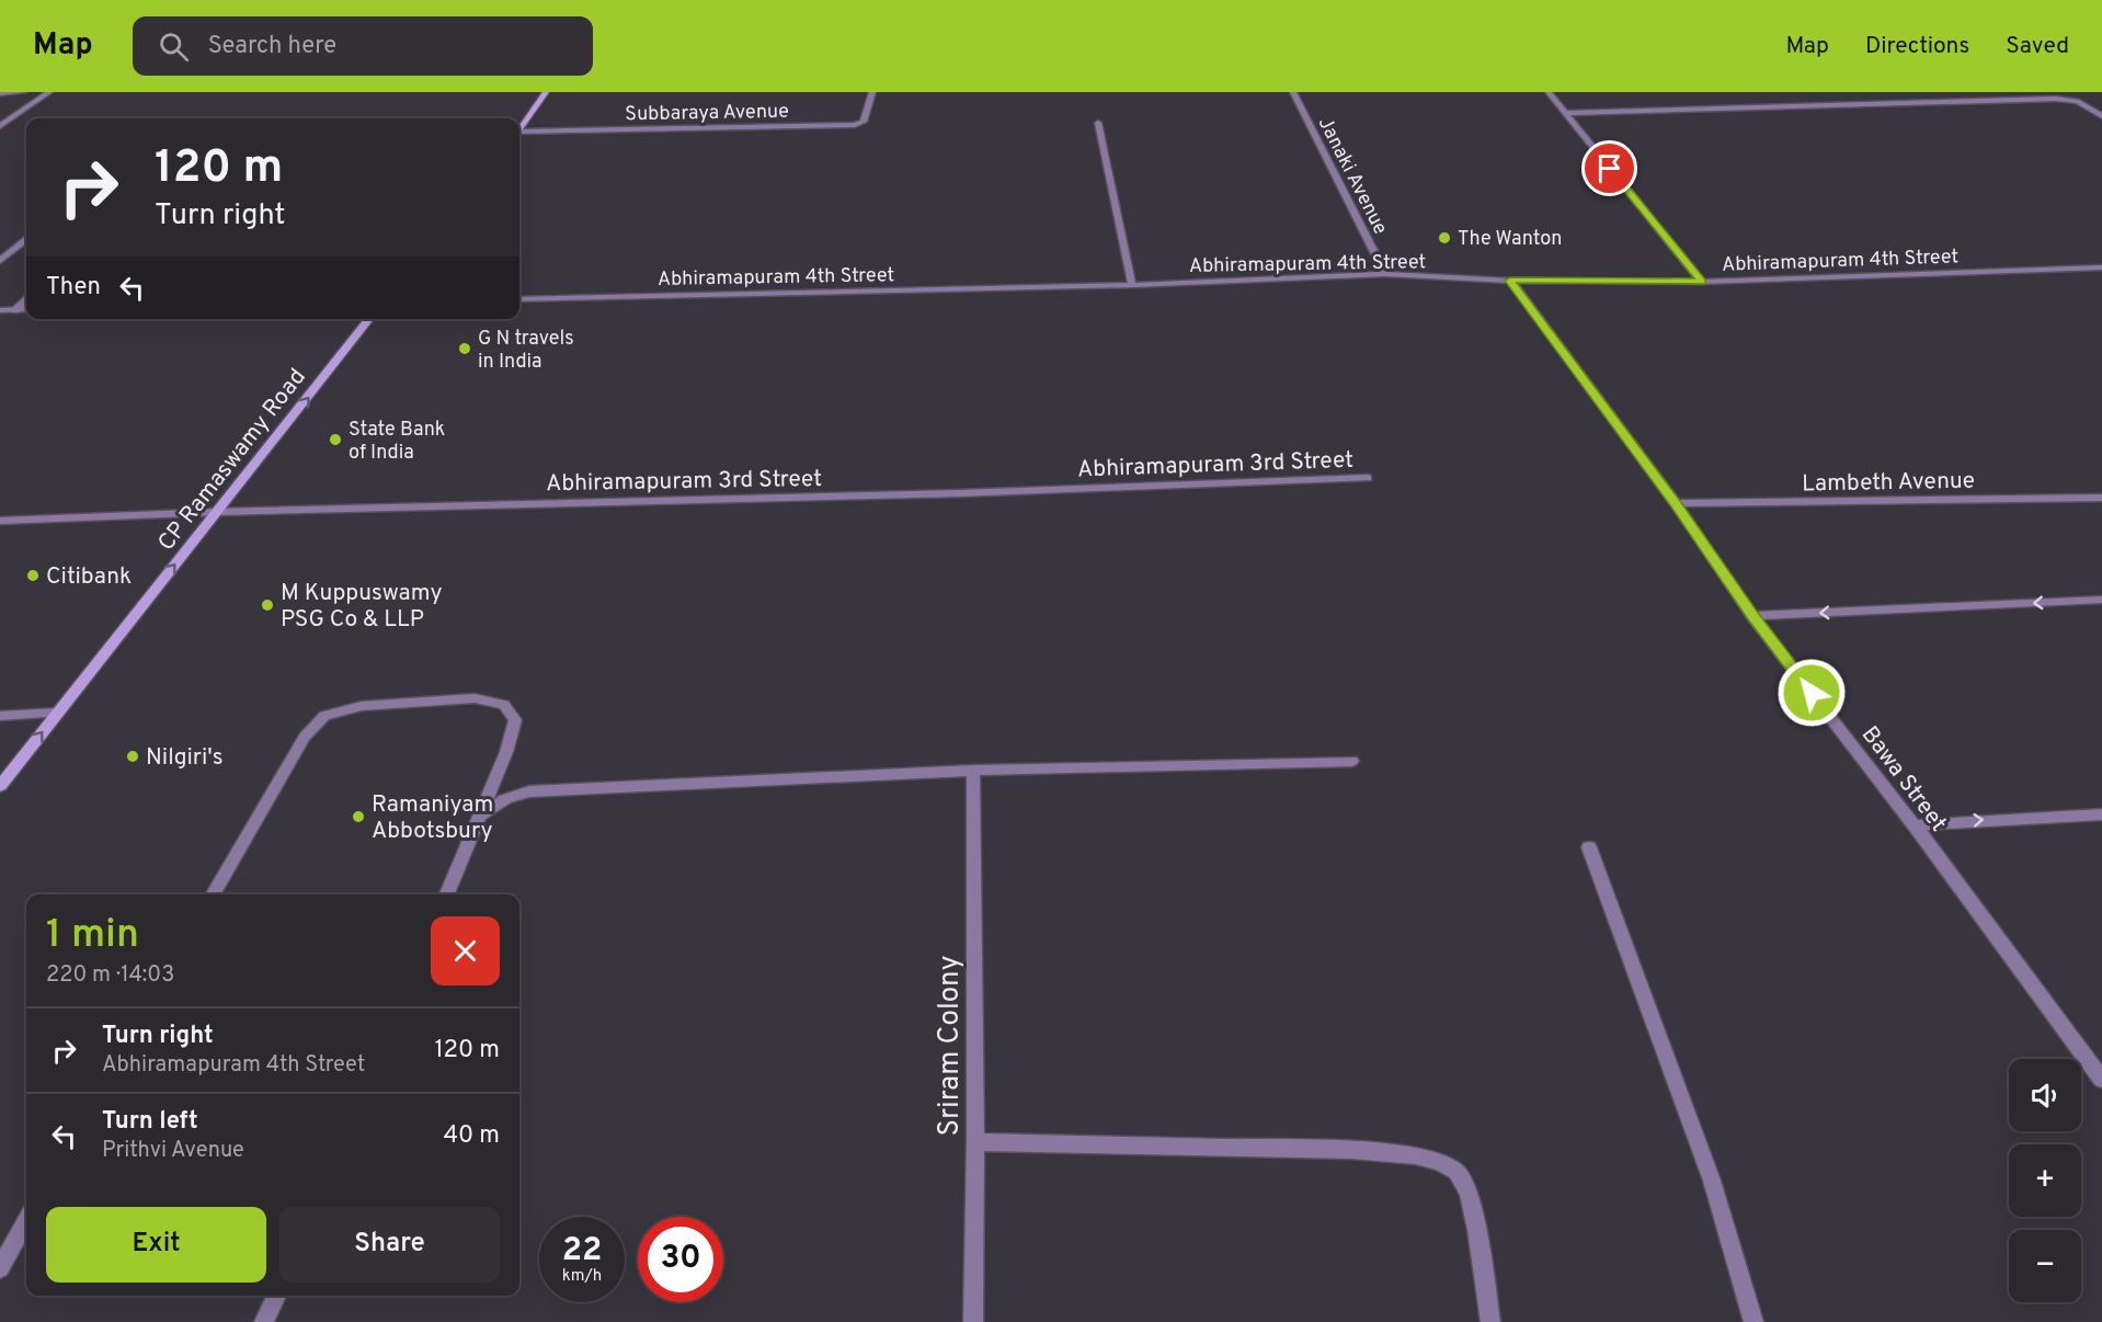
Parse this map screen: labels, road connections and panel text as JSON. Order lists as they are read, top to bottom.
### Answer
{
  "streets": {
    "main road": ["CP Ramaswamy Road"],
    "street": [
      "Subbaraya Avenue",
      "Janaki Avenue",
      "Abhiramapuram 4th Street",
      "Abhiramapuram 3rd Street",
      "Lambeth Avenue",
      "Bawa Street",
      "Sriram Colony"
    ]
  },
  "crossings": [
    ["Janaki Avenue", "Abhiramapuram 4th Street"],
    ["Abhiramapuram 4th Street", "Bawa Street"],
    ["CP Ramaswamy Road", "Abhiramapuram 3rd Street"],
    ["Lambeth Avenue", "Bawa Street"]
  ],
  "one_way": ["CP Ramaswamy Road"],
  "places": [
    "The Wanton",
    "G N travels in India",
    "State Bank of India",
    "Citibank",
    "M Kuppuswamy PSG Co & LLP",
    "Nilgiri's",
    "Ramaniyam Abbotsbury"
  ],
  "page": {
    "header": "Map",
    "search": "Search here",
    "nav": ["Map", "Directions", "Saved"],
    "turn": ["120 m", "Turn right"],
    "then": "Then",
    "heading": ["1 min", "220 m · 14:03"],
    "list": [
      {
        "name": "Turn right",
        "note": "Abhiramapuram 4th Street",
        "value": "120 m"
      },
      {
        "name": "Turn left",
        "note": "Prithvi Avenue",
        "value": "40 m"
      }
    ],
    "map_buttons": ["+", "−"],
    "buttons": ["Exit", "Share"],
    "speed": "22 km/h",
    "limit": "30"
  }
}
